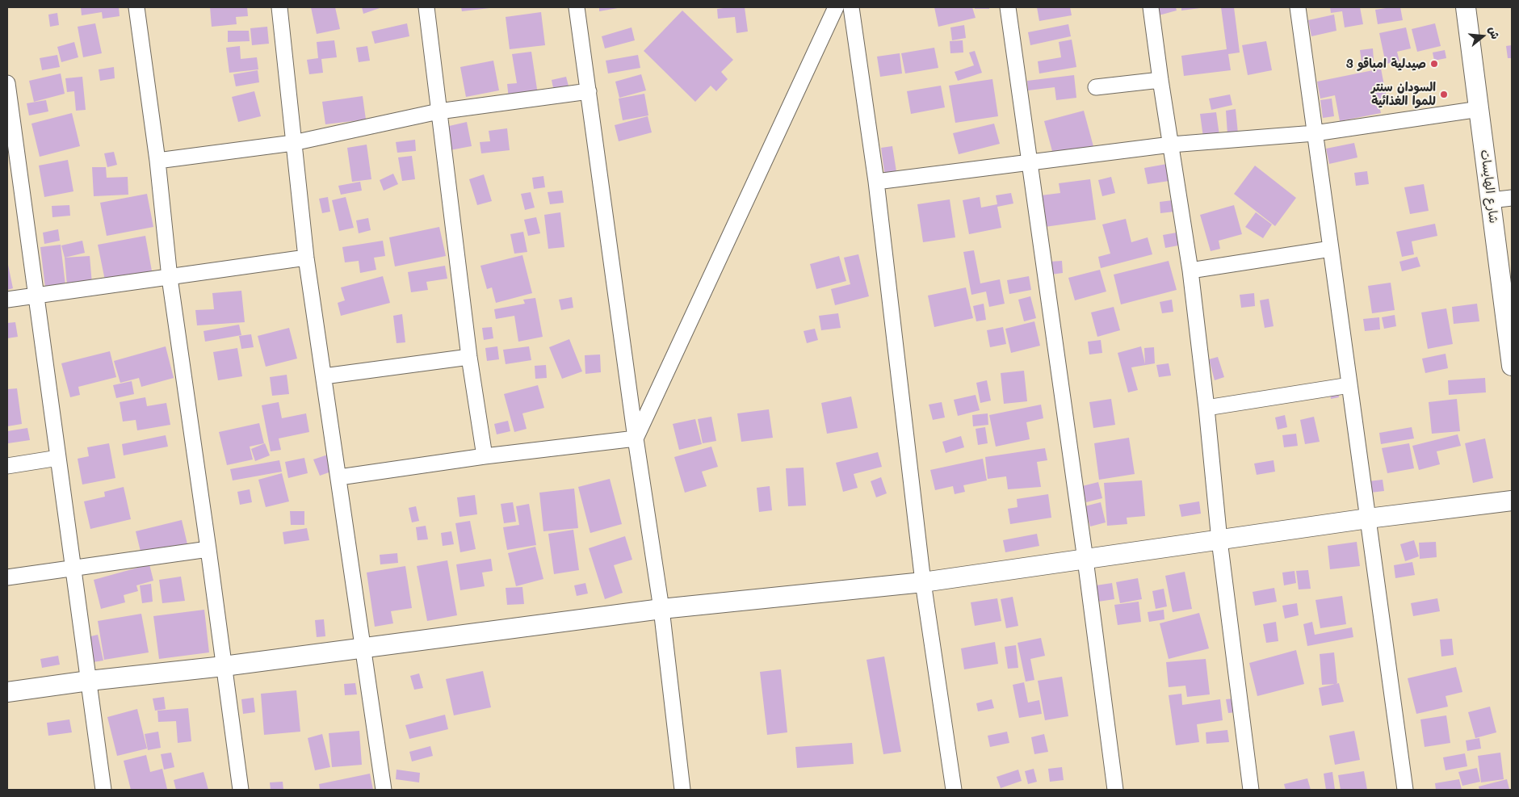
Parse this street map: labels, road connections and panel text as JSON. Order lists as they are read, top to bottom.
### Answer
{
  "streets": {
    "street": ["شارع الهايسات"]
  },
  "places": ["صيدلية امباقو 3", "السودان سنتر للموا الغذائية"],
  "north": "right"
}
